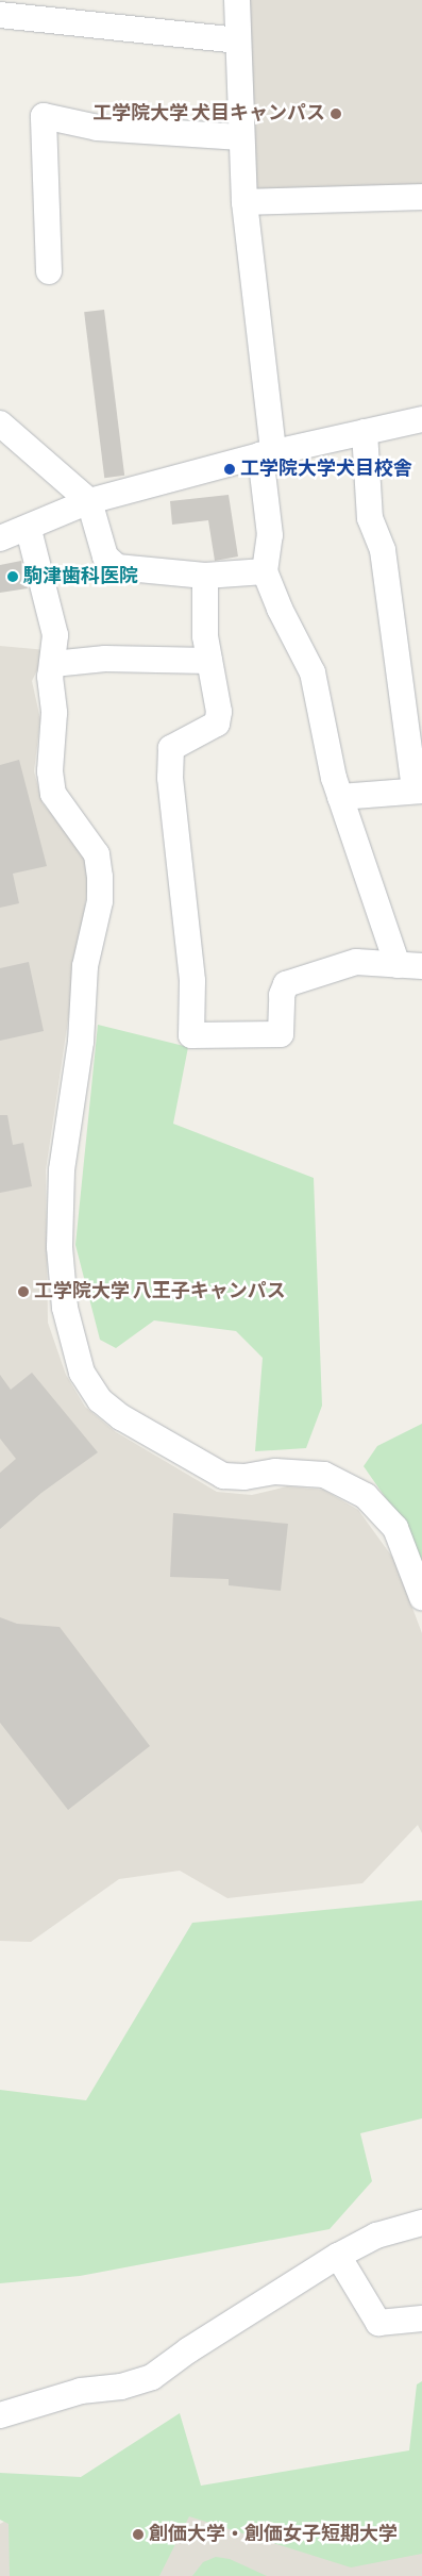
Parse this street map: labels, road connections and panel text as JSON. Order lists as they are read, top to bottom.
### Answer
{
  "places": [
    "工学院大学 犬目キャンパス",
    "工学院大学犬目校舎",
    "駒津歯科医院",
    "工学院大学 八王子キャンパス",
    "創価大学・創価女子短期大学"
  ]
}
